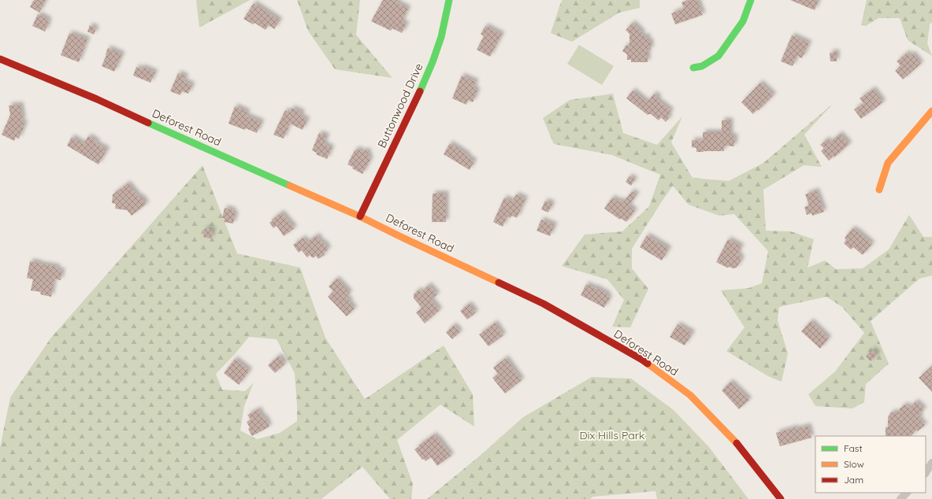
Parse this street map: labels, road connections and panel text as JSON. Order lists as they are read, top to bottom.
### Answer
{
  "streets": {
    "street": ["Buttonwood Drive", "Deforest Road"]
  },
  "crossings": [
    ["Buttonwood Drive", "Deforest Road"]
  ],
  "parks": ["Dix Hills Park"],
  "legend": ["Fast", "Slow", "Jam"]
}
